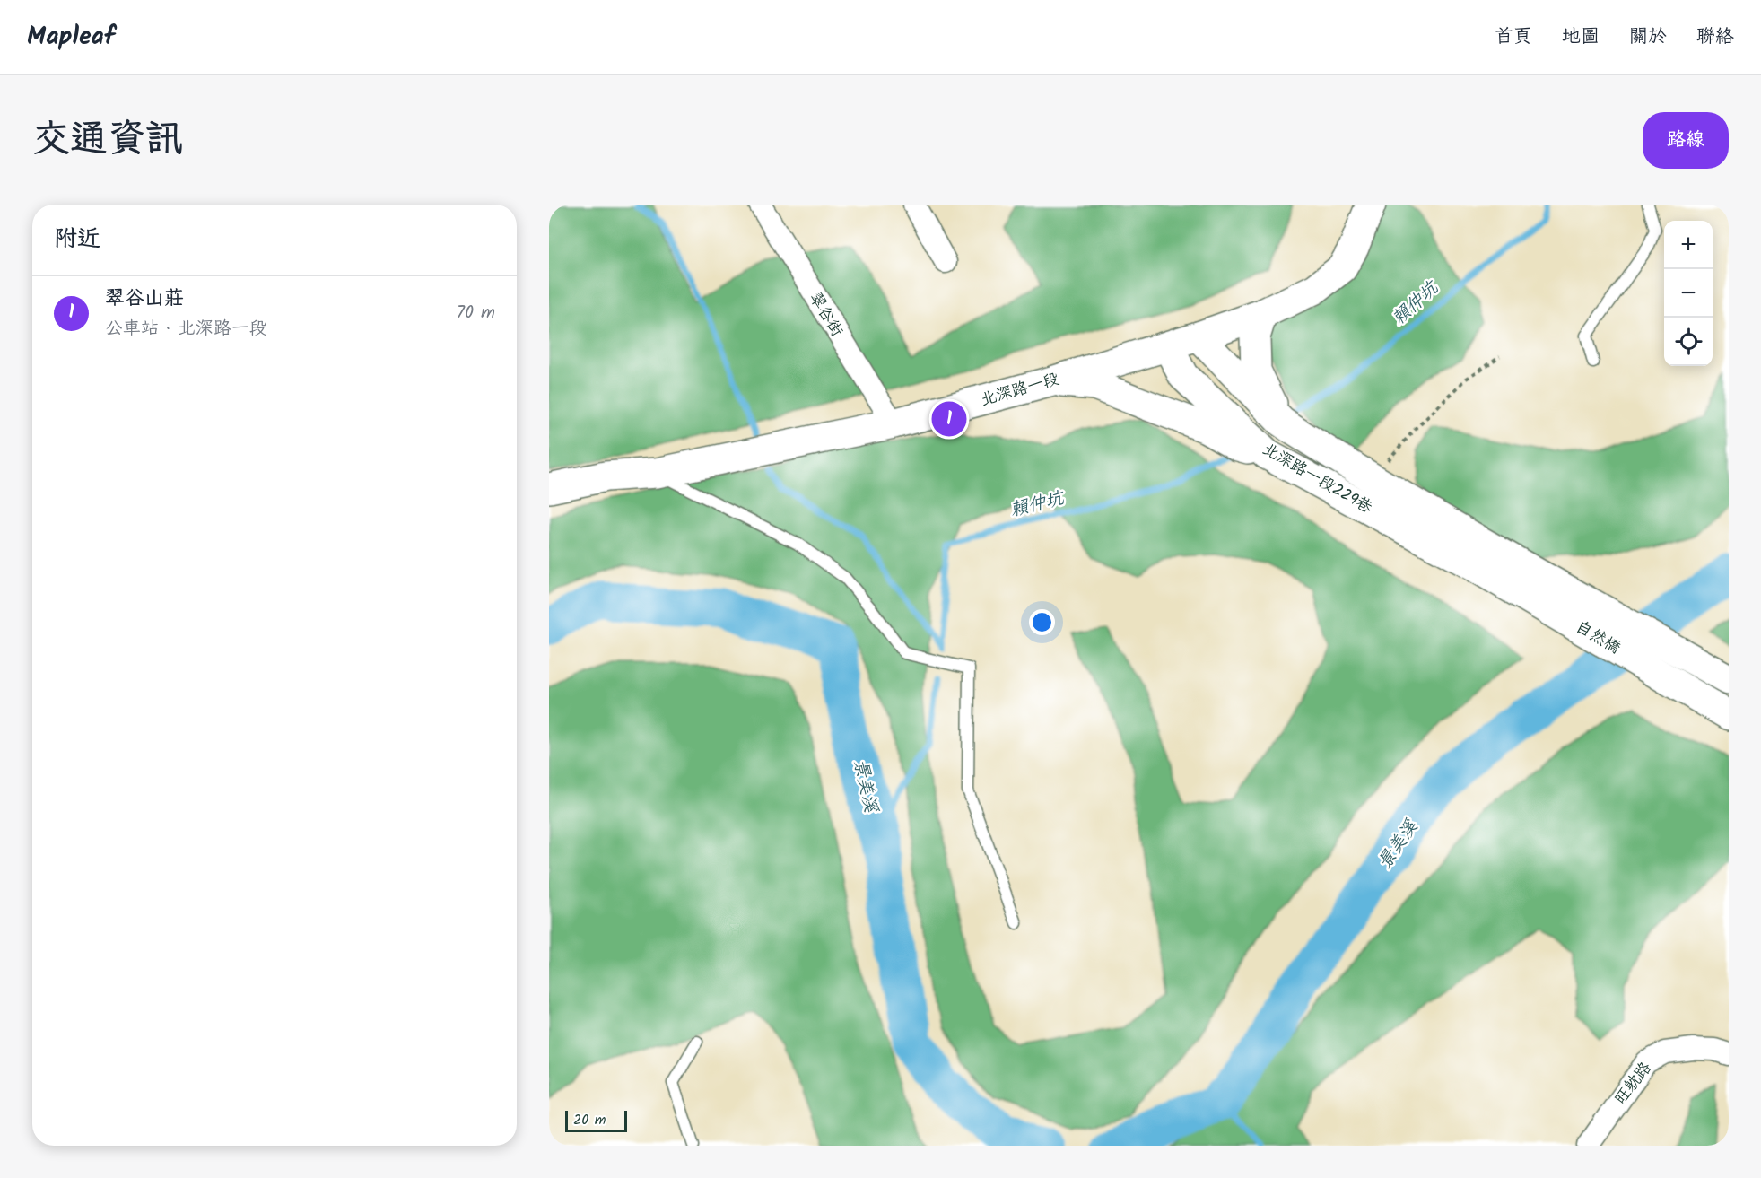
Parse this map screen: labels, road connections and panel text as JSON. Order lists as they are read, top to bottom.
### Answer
{
  "streets": {
    "main road": ["北深路一段", "北深路一段229巷", "自然橋"],
    "street": ["翠谷街", "旺躭路"]
  },
  "crossings": [
    ["翠谷街", "北深路一段"],
    ["北深路一段", "北深路一段229巷"],
    ["北深路一段229巷", "自然橋"]
  ],
  "water": ["賴仲坑", "景美溪"],
  "scale_bar": "20 m",
  "page": {
    "header": "Mapleaf",
    "nav": [
      "首頁",
      "地圖",
      "關於",
      "聯絡"
    ],
    "title": "交通資訊",
    "buttons": "路線",
    "heading": "附近",
    "map_buttons": ["+", "−"],
    "list": [
      {
        "mark": "1",
        "name": "翠谷山莊",
        "note": "公車站 · 北深路一段",
        "value": "70 m"
      }
    ],
    "pins": "1",
    "scale": "20 m"
  }
}
